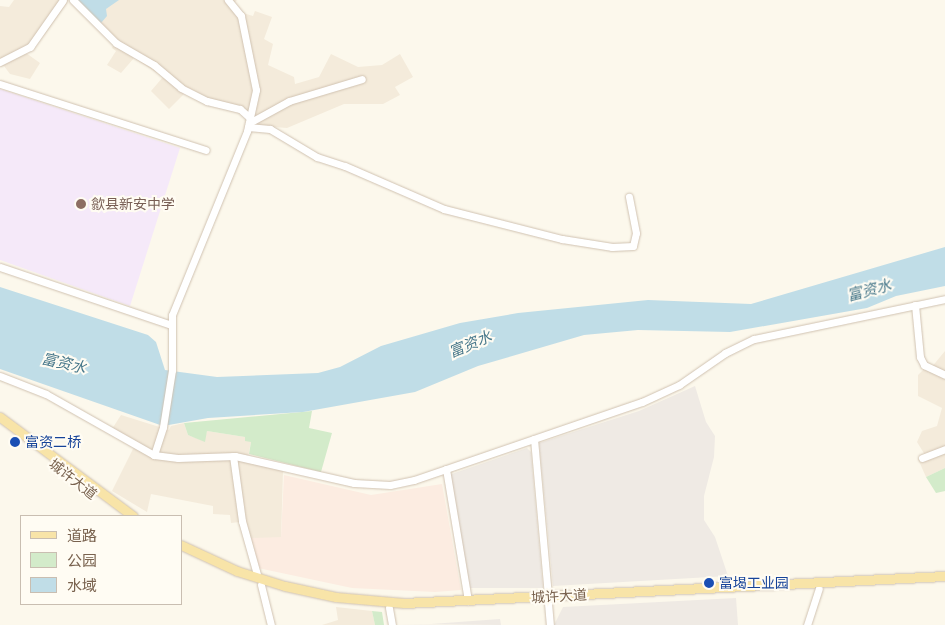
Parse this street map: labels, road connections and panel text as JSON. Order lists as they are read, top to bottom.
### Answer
{
  "streets": {
    "main road": ["城许大道"]
  },
  "water": ["富资水"],
  "places": ["歙县新安中学", "富资二桥", "富堨工业园"],
  "legend": ["道路", "公园", "水域"]
}
